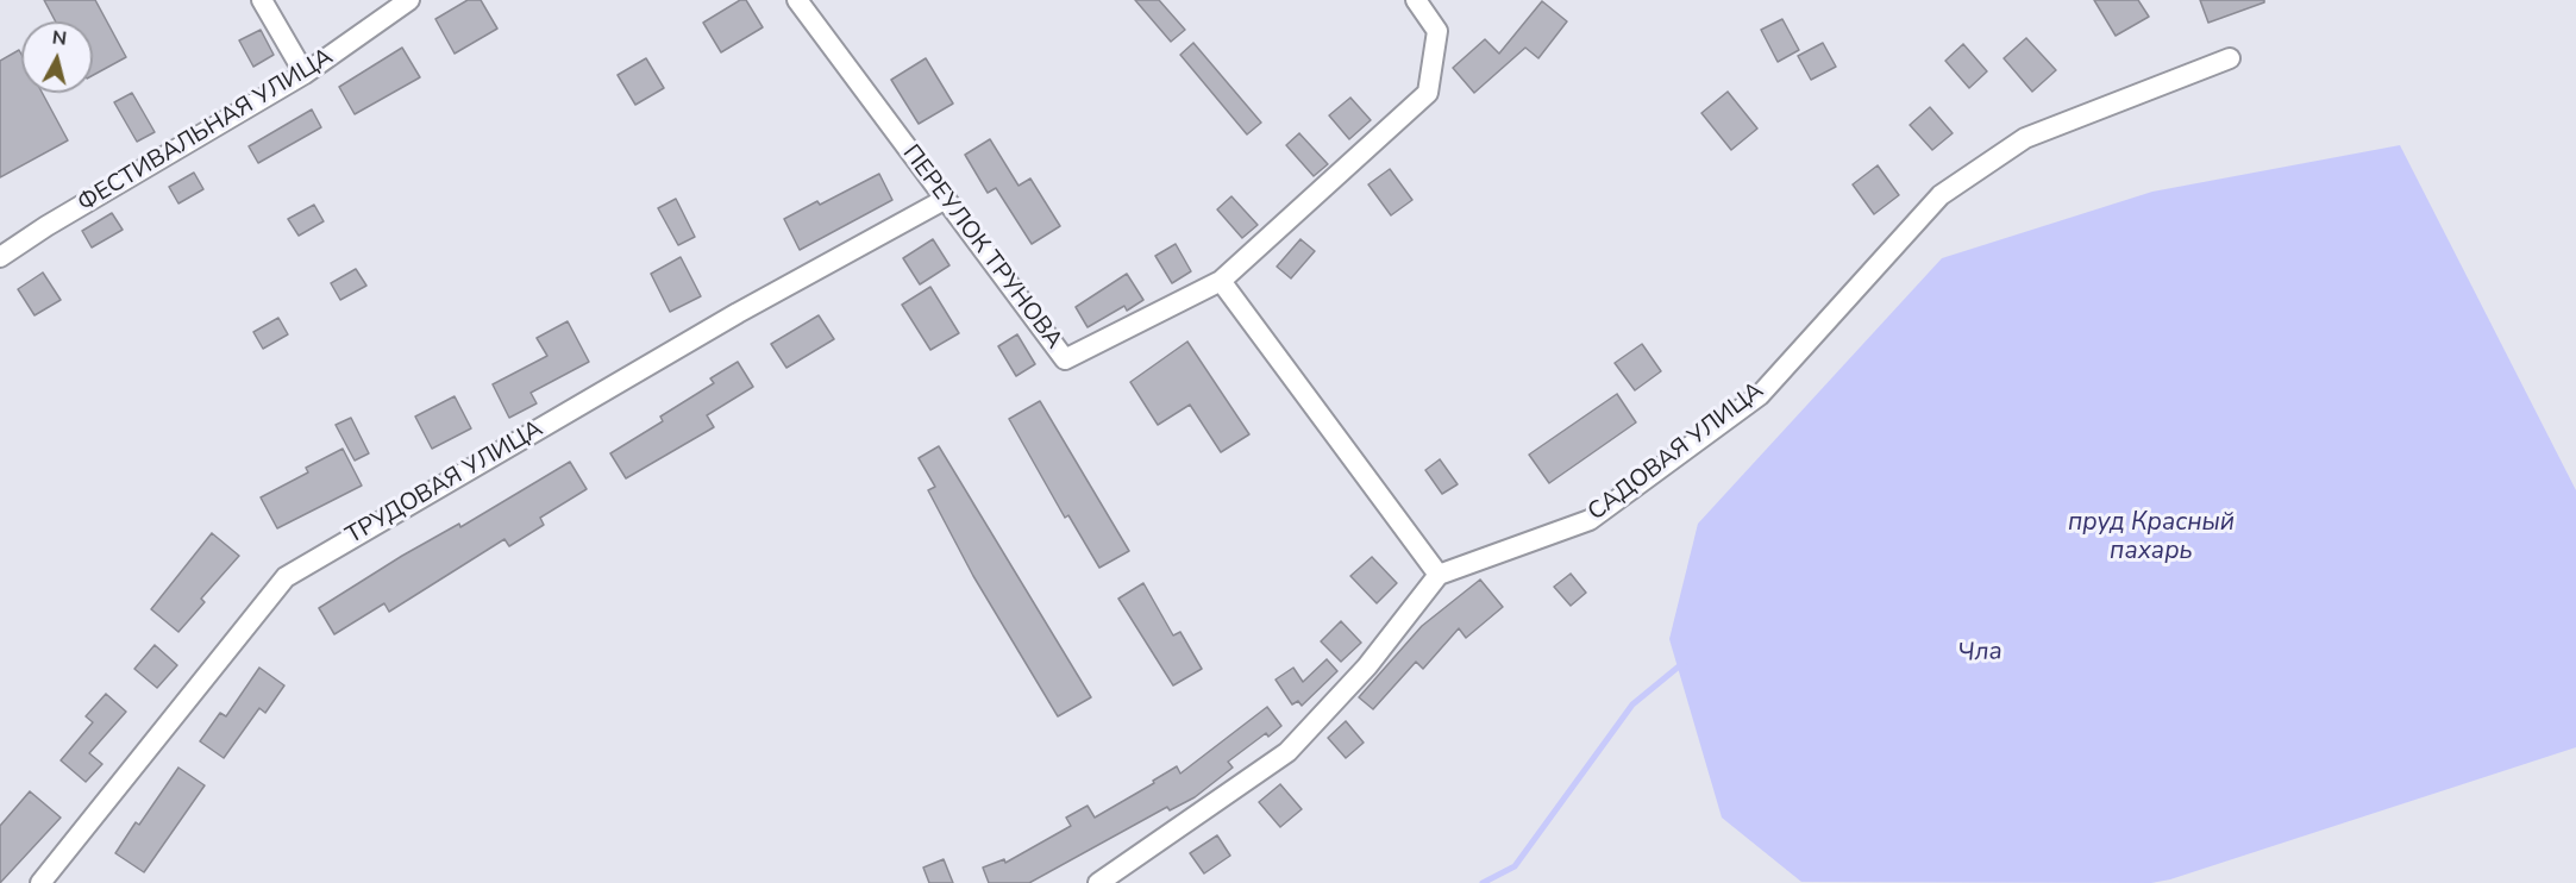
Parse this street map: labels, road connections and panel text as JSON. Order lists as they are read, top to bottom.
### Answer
{
  "streets": {
    "street": [
      "ФЕСТИВАЛЬНАЯ УЛИЦА",
      "ПЕРЕУЛОК ТРУНОВА",
      "САДОВАЯ УЛИЦА",
      "ТРУДОВАЯ УЛИЦА"
    ]
  },
  "crossings": [
    ["ПЕРЕУЛОК ТРУНОВА", "ТРУДОВАЯ УЛИЦА"]
  ],
  "water": ["пруд Красный пахарь", "Чла"],
  "north": "top"
}
